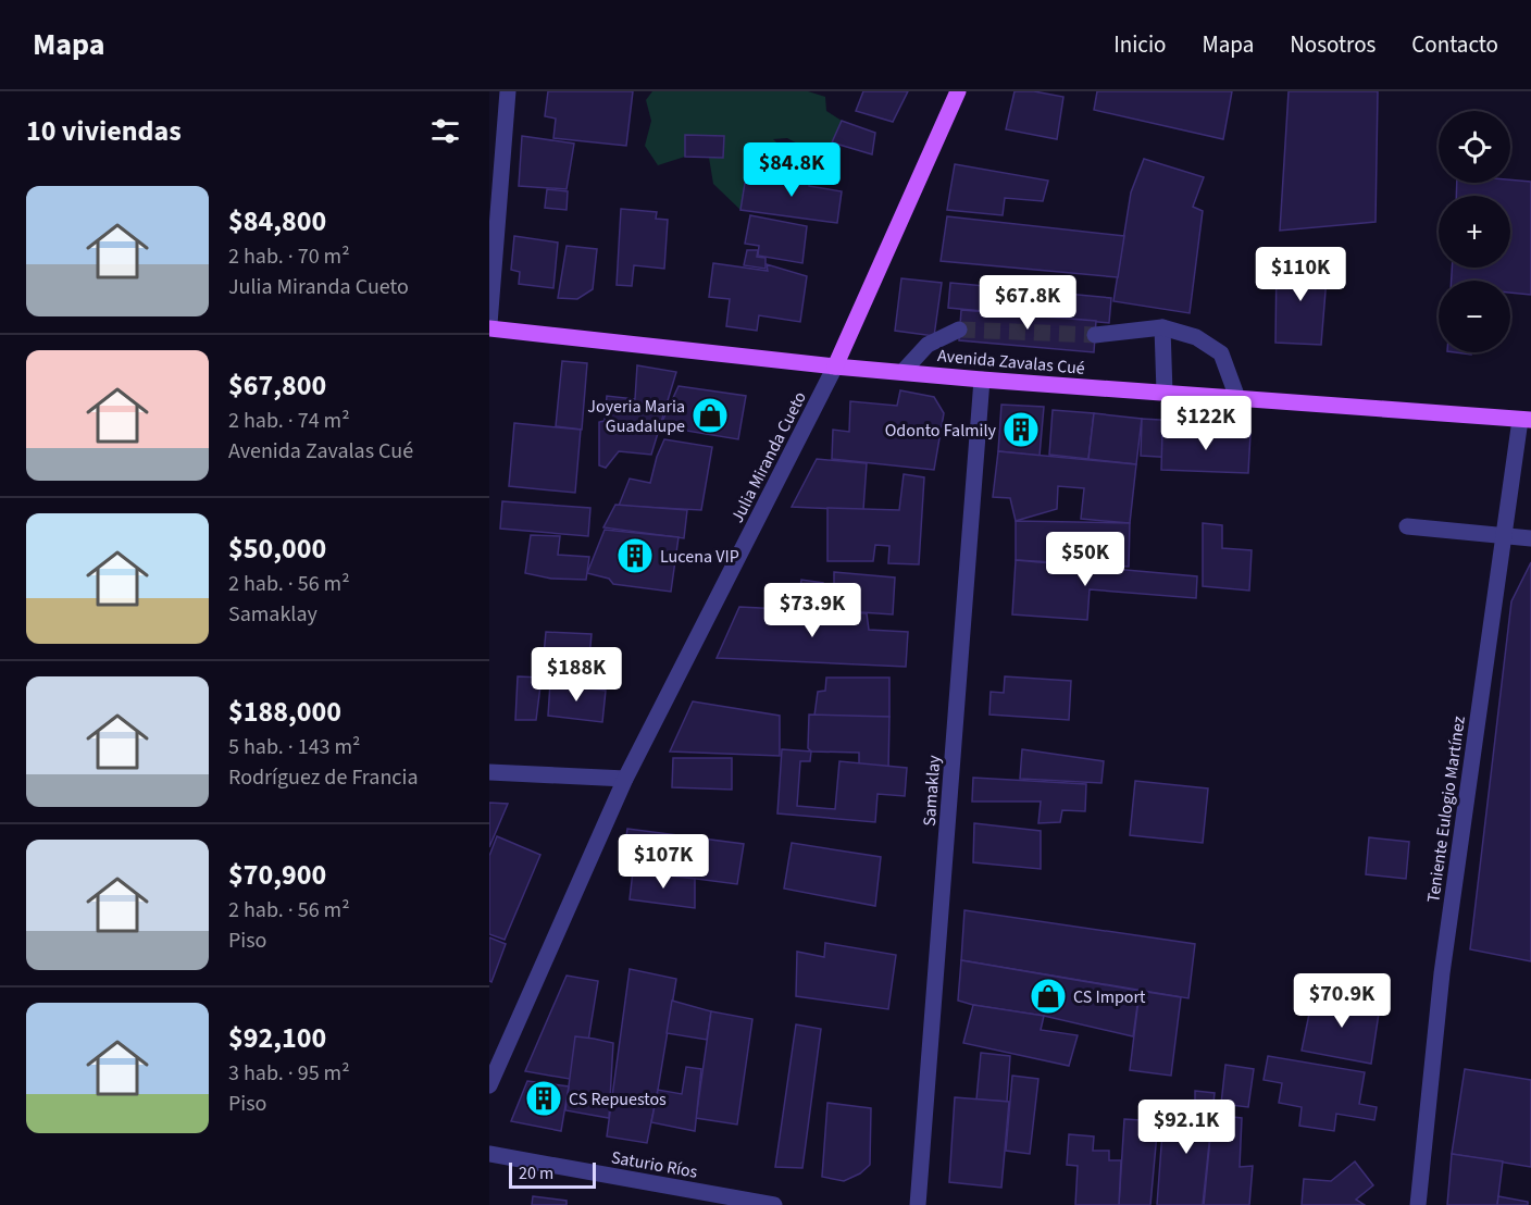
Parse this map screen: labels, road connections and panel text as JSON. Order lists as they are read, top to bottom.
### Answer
{
  "streets": {
    "main road": ["Avenida Zavalas Cué", "Julia Miranda Cueto"],
    "street": ["Samaklay", "Teniente Eulogio Martínez", "Saturio Ríos"]
  },
  "crossings": [
    ["Avenida Zavalas Cué", "Julia Miranda Cueto"],
    ["Avenida Zavalas Cué", "Samaklay"],
    ["Avenida Zavalas Cué", "Teniente Eulogio Martínez"]
  ],
  "places": {
    "shop": ["Joyeria Maria Guadalupe", "CS Import"],
    "building": ["Odonto Falmily", "Lucena VIP", "CS Repuestos"]
  },
  "scale_bar": "20 m",
  "page": {
    "header": "Mapa",
    "nav": [
      "Inicio",
      "Mapa",
      "Nosotros",
      "Contacto"
    ],
    "heading": "10 viviendas",
    "map_buttons": ["+", "−"],
    "price": [
      "$84.8K",
      "$110K",
      "$67.8K",
      "$122K",
      "$50K",
      "$73.9K",
      "$188K",
      "$107K",
      "$70.9K",
      "$92.1K"
    ],
    "list": [
      {
        "name": "$84,800",
        "note": "2 hab. · 70 m² · Julia Miranda Cueto"
      },
      {
        "name": "$67,800",
        "note": "2 hab. · 74 m² · Avenida Zavalas Cué"
      },
      {
        "name": "$50,000",
        "note": "2 hab. · 56 m² · Samaklay"
      },
      {
        "name": "$188,000",
        "note": "5 hab. · 143 m² · Rodríguez de Francia"
      },
      {
        "name": "$70,900",
        "note": "2 hab. · 56 m² · Piso"
      },
      {
        "name": "$92,100",
        "note": "3 hab. · 95 m² · Piso"
      }
    ],
    "scale": "20 m"
  }
}
